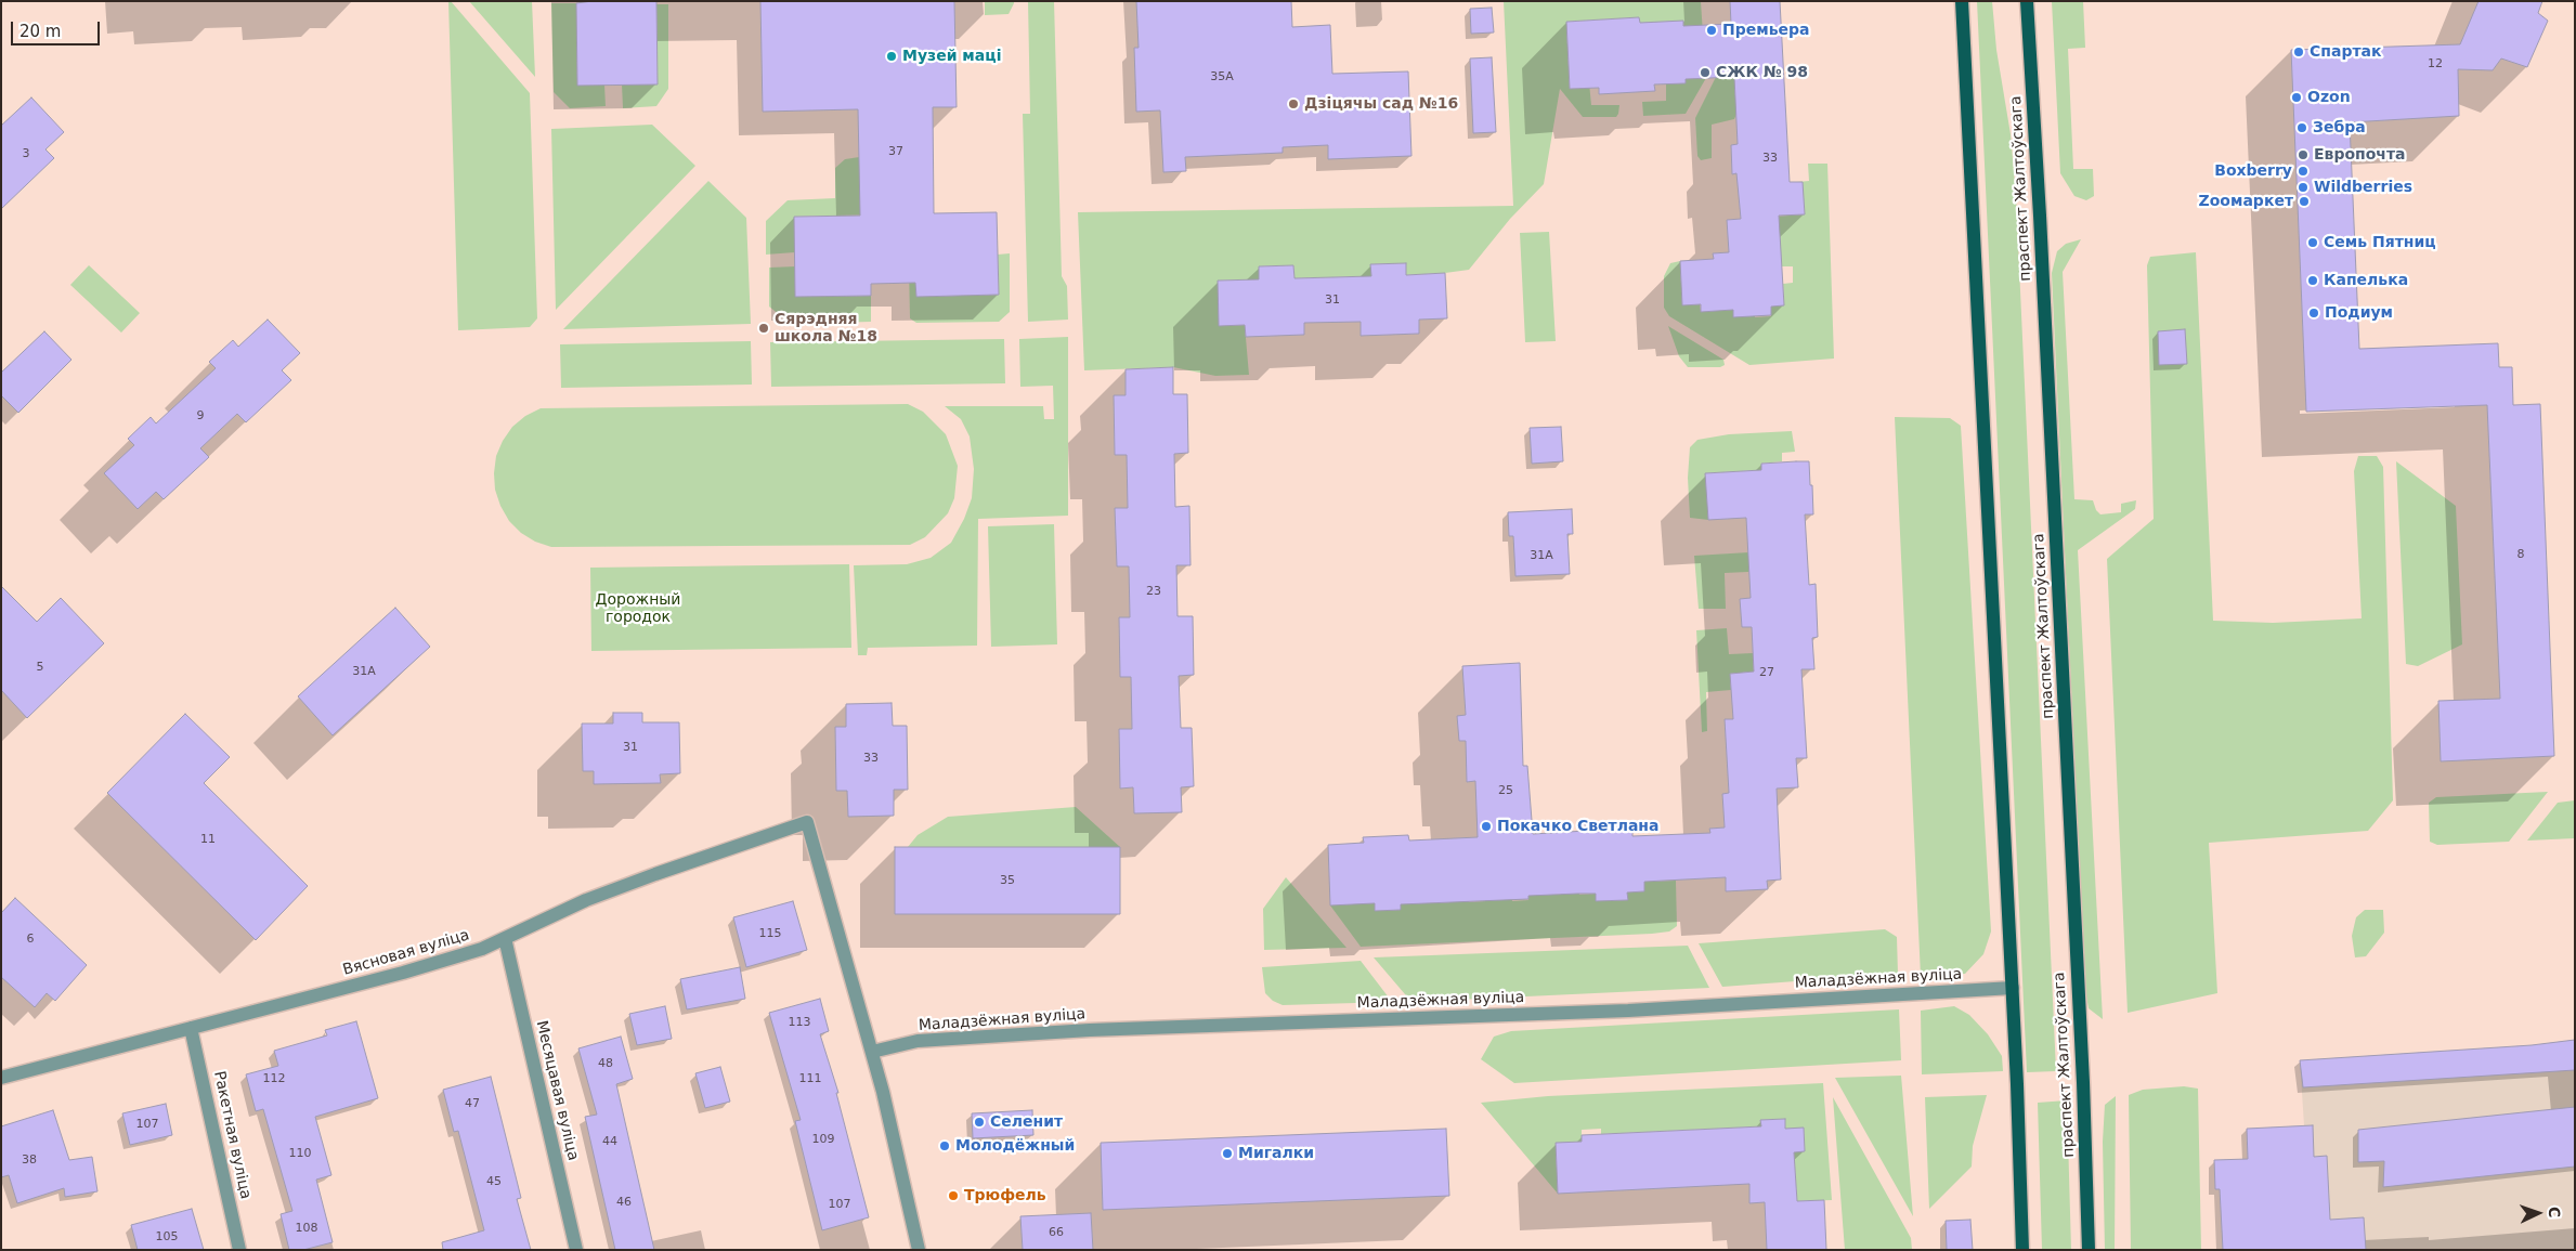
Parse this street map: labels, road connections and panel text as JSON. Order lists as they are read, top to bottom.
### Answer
{
  "streets": {
    "main road": ["праспект Жалтоўскага"],
    "street": [
      "Вясновая вуліца",
      "Маладзёжная вуліца",
      "Месяцавая вуліца",
      "Ракетная вуліца"
    ]
  },
  "crossings": [
    ["Вясновая вуліца", "Маладзёжная вуліца"],
    ["Вясновая вуліца", "Месяцавая вуліца"],
    ["Вясновая вуліца", "Ракетная вуліца"]
  ],
  "parks": ["Дорожный городок"],
  "places": [
    "Премьера",
    "Спартак",
    "Музей маці",
    "СЖК № 98",
    "Ozon",
    "Дзіцячы сад №16",
    "Зебра",
    "Европочта",
    "Boxberry",
    "Wildberries",
    "Zooмаркет",
    "Семь Пятниц",
    "Капелька",
    "Подиум",
    "Сярэдняя школа №18",
    "Покачко Светлана",
    "Селенит",
    "Молодёжный",
    "Мигалки",
    "Трюфель"
  ],
  "house_numbers": [
    "12",
    "35А",
    "37",
    "3",
    "33",
    "31",
    "9",
    "8",
    "31А",
    "23",
    "5",
    "31А",
    "27",
    "31",
    "33",
    "25",
    "11",
    "35",
    "115",
    "6",
    "113",
    "48",
    "112",
    "111",
    "47",
    "107",
    "109",
    "44",
    "110",
    "38",
    "45",
    "46",
    "107",
    "108",
    "66",
    "105"
  ],
  "scale_bar": "20 m",
  "north": "right"
}
